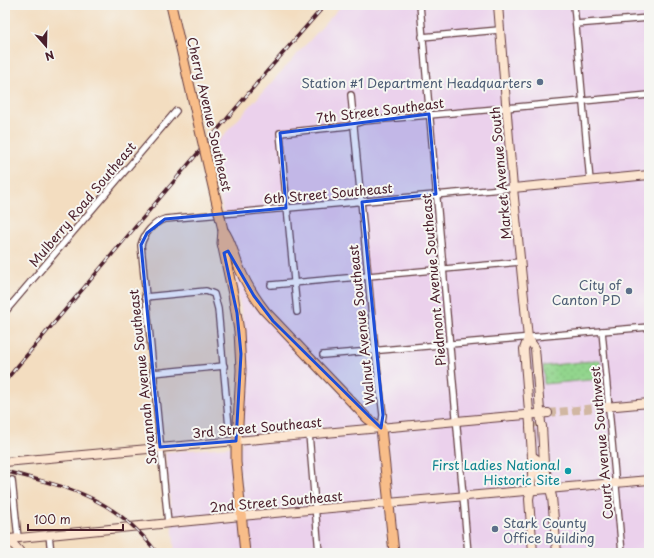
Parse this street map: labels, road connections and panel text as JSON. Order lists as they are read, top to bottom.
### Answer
{
  "streets": {
    "main road": ["Cherry Avenue Southeast", "Walnut Avenue Southeast"],
    "street": [
      "7th Street Southeast",
      "Market Avenue South",
      "6th Street Southeast",
      "Mulberry Road Southeast",
      "Piedmont Avenue Southeast",
      "Savannah Avenue Southeast",
      "3rd Street Southeast",
      "Court Avenue Southwest",
      "2nd Street Southeast"
    ]
  },
  "crossings": [
    ["7th Street Southeast", "Market Avenue South"],
    ["7th Street Southeast", "6th Street Southeast"],
    ["7th Street Southeast", "Piedmont Avenue Southeast"],
    ["7th Street Southeast", "Walnut Avenue Southeast"],
    ["Cherry Avenue Southeast", "Walnut Avenue Southeast"],
    ["Cherry Avenue Southeast", "3rd Street Southeast"],
    ["Cherry Avenue Southeast", "2nd Street Southeast"],
    ["Market Avenue South", "6th Street Southeast"],
    ["Market Avenue South", "3rd Street Southeast"],
    ["Market Avenue South", "2nd Street Southeast"],
    ["6th Street Southeast", "Piedmont Avenue Southeast"],
    ["6th Street Southeast", "Walnut Avenue Southeast"],
    ["6th Street Southeast", "Savannah Avenue Southeast"],
    ["Piedmont Avenue Southeast", "3rd Street Southeast"],
    ["Piedmont Avenue Southeast", "2nd Street Southeast"],
    ["Walnut Avenue Southeast", "3rd Street Southeast"],
    ["Walnut Avenue Southeast", "2nd Street Southeast"],
    ["Savannah Avenue Southeast", "3rd Street Southeast"],
    ["Savannah Avenue Southeast", "2nd Street Southeast"],
    ["Court Avenue Southwest", "2nd Street Southeast"]
  ],
  "places": [
    "Station #1 Department Headquarters",
    "City of Canton PD",
    "First Ladies National Historic Site",
    "Stark County Office Building"
  ],
  "scale_bar": "100 m",
  "north": "bottom"
}
